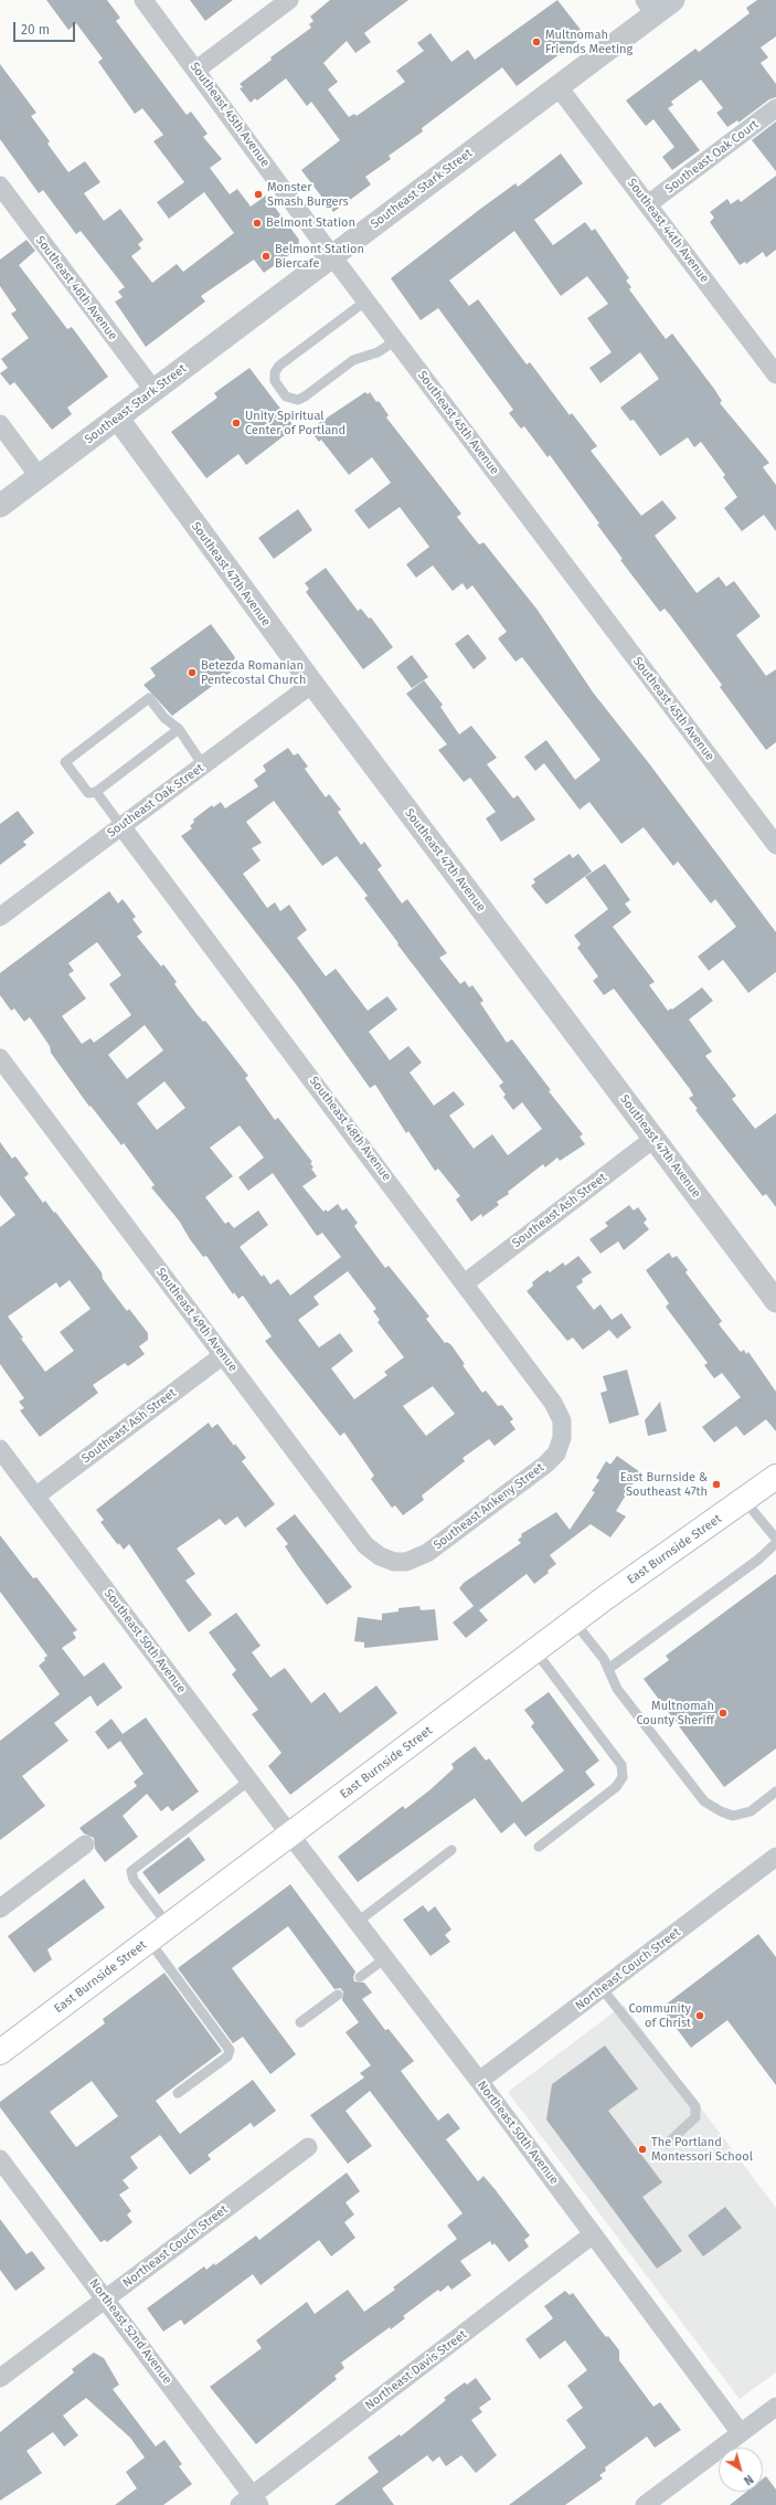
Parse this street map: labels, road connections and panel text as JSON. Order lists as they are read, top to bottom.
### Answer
{
  "streets": {
    "main road": ["East Burnside Street"],
    "street": [
      "Southeast 45th Avenue",
      "Southeast Oak Court",
      "Southeast Stark Street",
      "Southeast 44th Avenue",
      "Southeast 46th Avenue",
      "Southeast 47th Avenue",
      "Southeast Oak Street",
      "Southeast 48th Avenue",
      "Southeast Ash Street",
      "Southeast 49th Avenue",
      "Southeast Ankeny Street",
      "Southeast 50th Avenue",
      "Northeast Couch Street",
      "Northeast 50th Avenue",
      "Northeast 52nd Avenue",
      "Northeast Davis Street"
    ]
  },
  "crossings": [
    ["Southeast 45th Avenue", "Southeast Stark Street"],
    ["Southeast Oak Court", "Southeast 44th Avenue"],
    ["Southeast Stark Street", "Southeast 44th Avenue"],
    ["Southeast Stark Street", "Southeast 46th Avenue"],
    ["Southeast Stark Street", "Southeast 47th Avenue"],
    ["Southeast 47th Avenue", "Southeast Oak Street"],
    ["Southeast 47th Avenue", "Southeast Ash Street"],
    ["Southeast Oak Street", "Southeast 48th Avenue"],
    ["Southeast 48th Avenue", "Southeast Ash Street"],
    ["Southeast 48th Avenue", "Southeast Ankeny Street"],
    ["Southeast Ash Street", "Southeast 49th Avenue"],
    ["Southeast Ash Street", "Southeast 50th Avenue"],
    ["Southeast 49th Avenue", "Southeast Ankeny Street"],
    ["East Burnside Street", "Southeast 50th Avenue"],
    ["East Burnside Street", "Northeast 50th Avenue"],
    ["Southeast 50th Avenue", "Northeast 50th Avenue"],
    ["Northeast Couch Street", "Northeast 50th Avenue"],
    ["Northeast Couch Street", "Northeast 52nd Avenue"],
    ["Northeast 50th Avenue", "Northeast Davis Street"],
    ["Northeast 52nd Avenue", "Northeast Davis Street"]
  ],
  "places": [
    "Multnomah Friends Meeting",
    "Monster Smash Burgers",
    "Belmont Station",
    "Belmont Station Biercafe",
    "Unity Spiritual Center of Portland",
    "Betezda Romanian Pentecostal Church",
    "East Burnside & Southeast 47th",
    "Multnomah County Sheriff",
    "Community of Christ",
    "The Portland Montessori School"
  ],
  "scale_bar": "20 m",
  "north": "bottom right"
}
